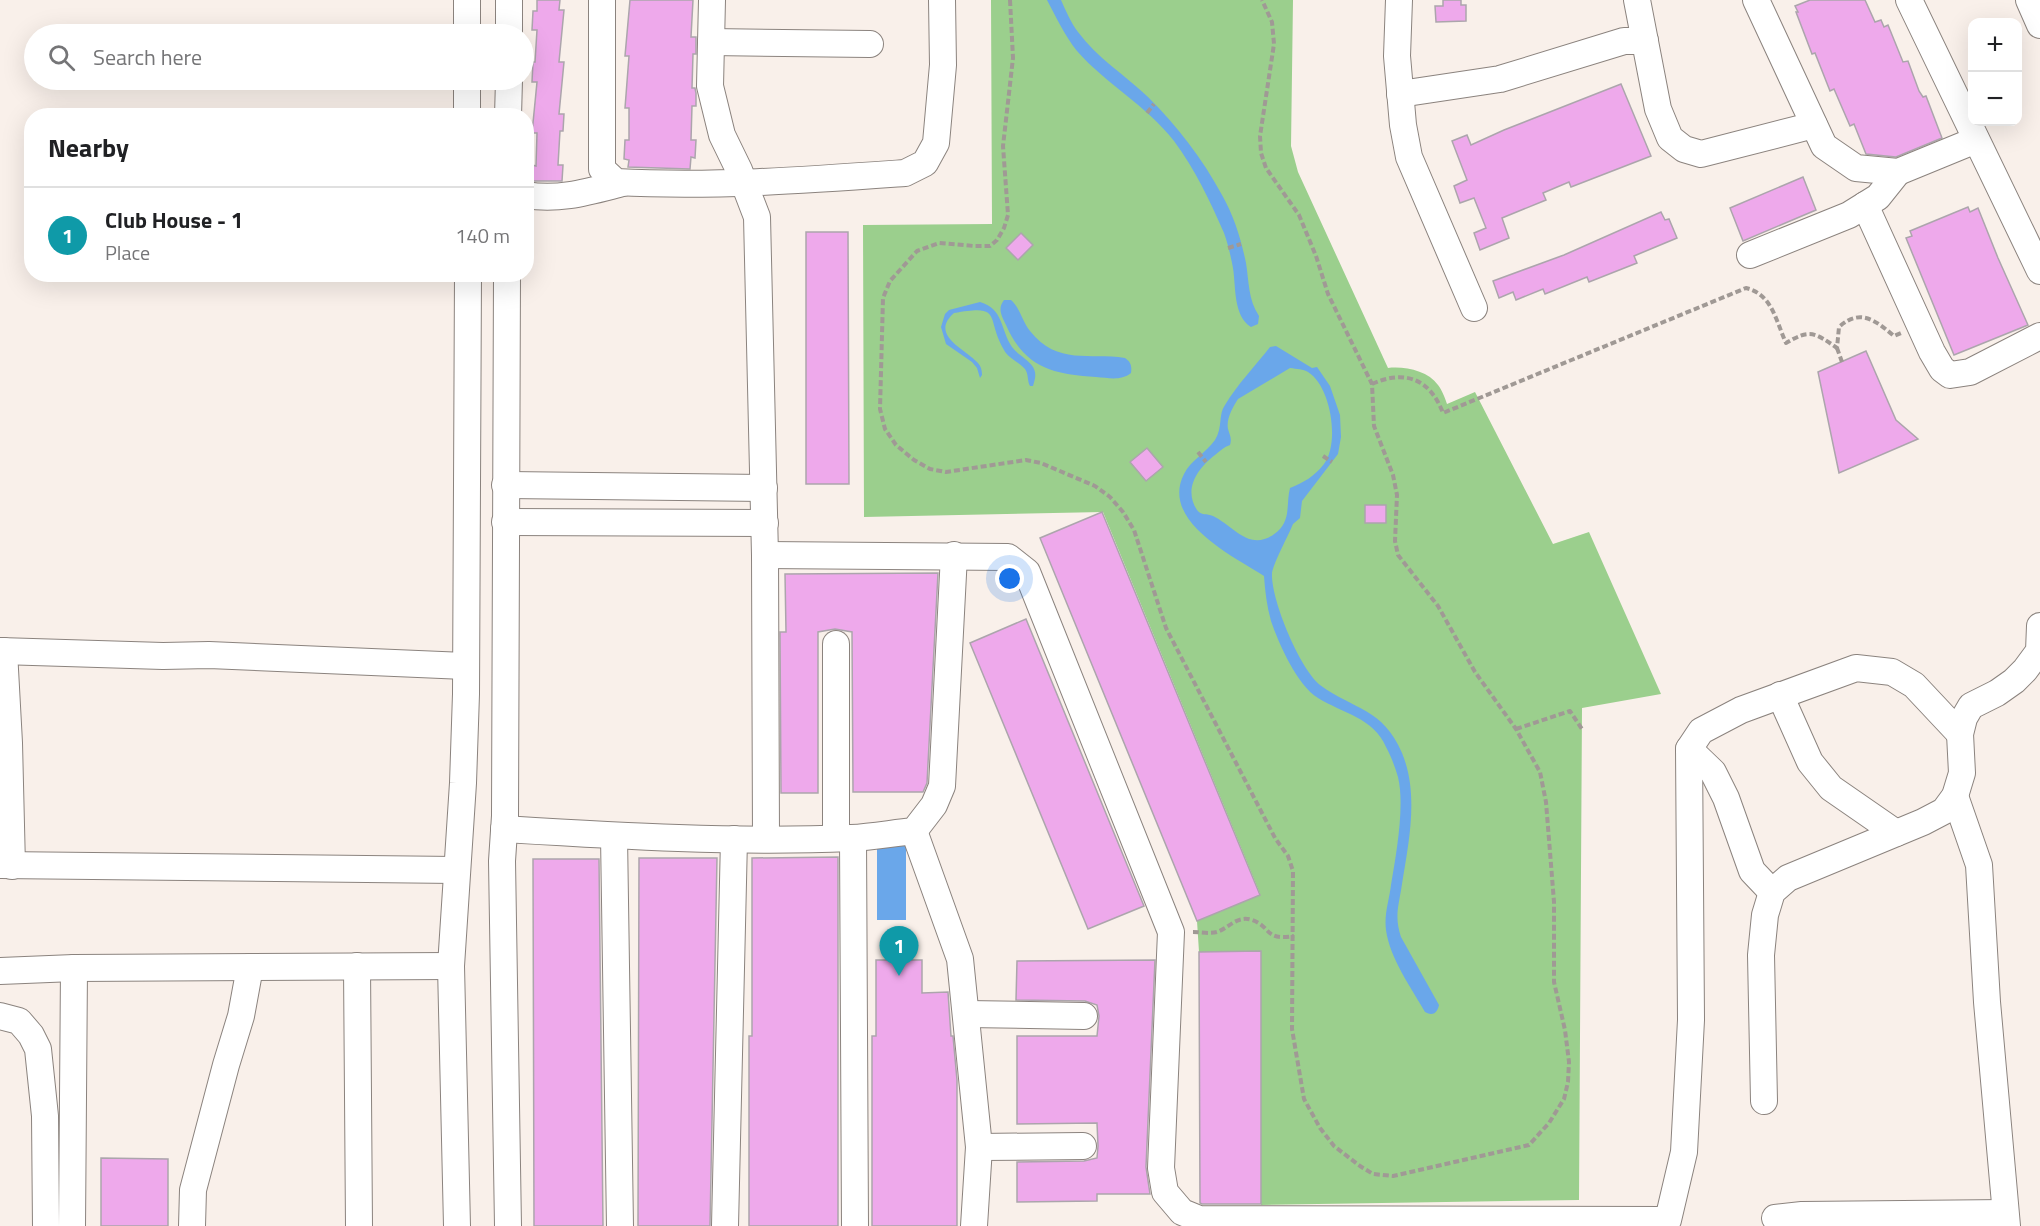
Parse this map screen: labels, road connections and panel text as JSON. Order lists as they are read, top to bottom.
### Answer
{
  "page": {
    "map_buttons": ["+", "−"],
    "search": "Search here",
    "heading": "Nearby",
    "list": [
      {
        "mark": "1",
        "name": "Club House - 1",
        "note": "Place",
        "value": "140 m"
      }
    ],
    "pins": "1"
  }
}
